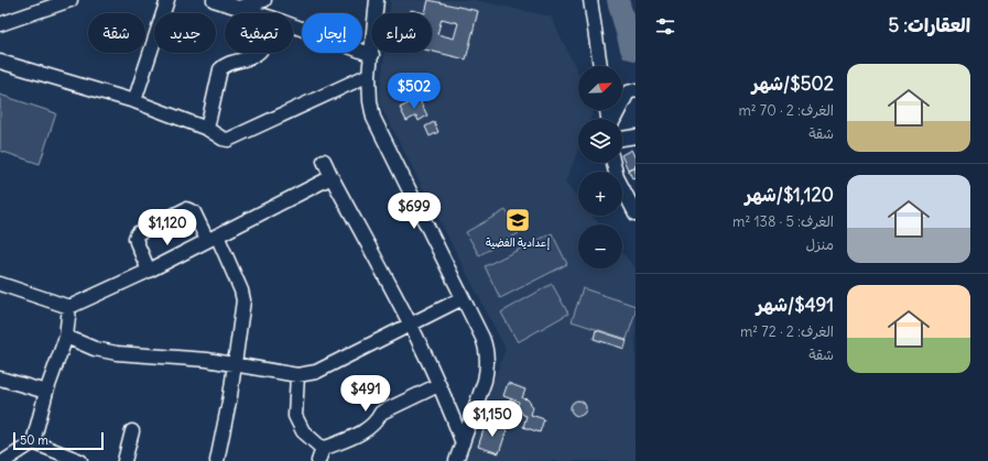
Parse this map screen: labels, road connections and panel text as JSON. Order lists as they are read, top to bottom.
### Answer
{
  "places": {
    "school or university": ["إعدادية الفضية"]
  },
  "scale_bar": "50 m",
  "north": "top right",
  "page": {
    "heading": "العقارات: 5",
    "chip": [
      "شراء",
      "إيجار",
      "تصفية",
      "جديد",
      "شقة"
    ],
    "list": [
      {
        "name": "$502/شهر",
        "note": "الغرف: 2 · 70 m² · شقة"
      },
      {
        "name": "$1,120/شهر",
        "note": "الغرف: 5 · 138 m² · منزل"
      },
      {
        "name": "$491/شهر",
        "note": "الغرف: 2 · 72 m² · شقة"
      }
    ],
    "map_buttons": ["+", "−"],
    "price": [
      "$502",
      "$699",
      "$1,120",
      "$491",
      "$1,150"
    ],
    "scale": "50 m"
  }
}
